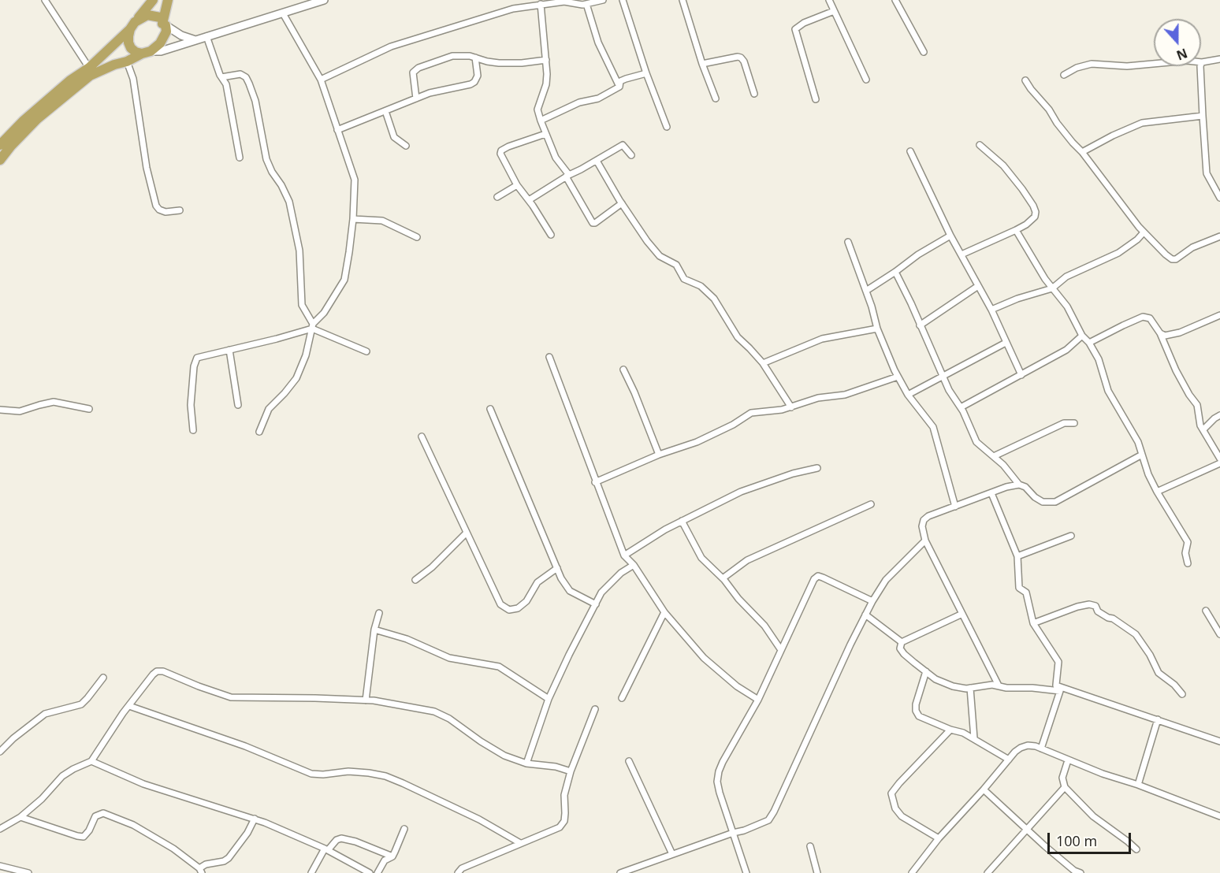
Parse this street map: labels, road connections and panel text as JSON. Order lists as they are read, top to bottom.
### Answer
{
  "scale_bar": "100 m",
  "north": "bottom"
}
